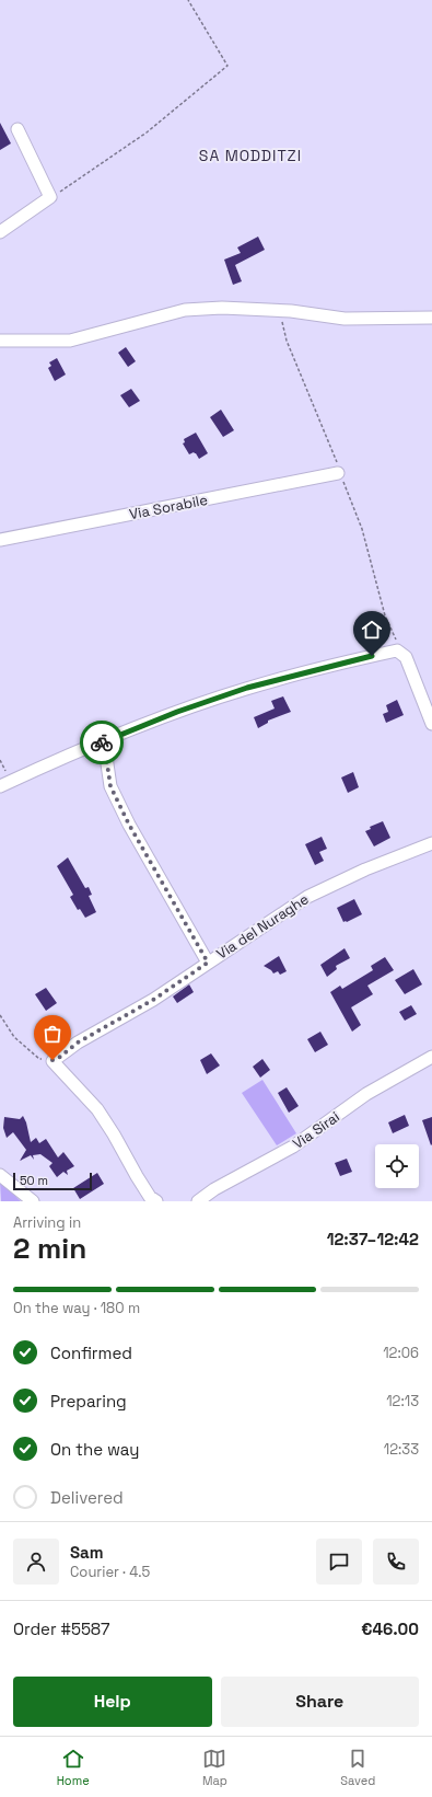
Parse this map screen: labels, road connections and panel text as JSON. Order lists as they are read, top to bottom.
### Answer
{
  "streets": {
    "street": ["Via Sorabile", "Via del Nuraghe", "Via Sirai"]
  },
  "districts": ["SA MODDITZI"],
  "scale_bar": "50 m",
  "page": {
    "scale": "50 m",
    "heading": ["2 min", "Arriving in", "12:37–12:42"],
    "panel": [
      "Sam",
      "Courier · 4.5",
      "Order #5587",
      "€46.00"
    ],
    "bar": "On the way · 180 m",
    "list": [
      ["Confirmed", "12:06"],
      ["Preparing", "12:13"],
      ["On the way", "12:33"],
      "Delivered"
    ],
    "buttons": ["Help", "Share"],
    "tabs": ["Home", "Map", "Saved"]
  }
}
